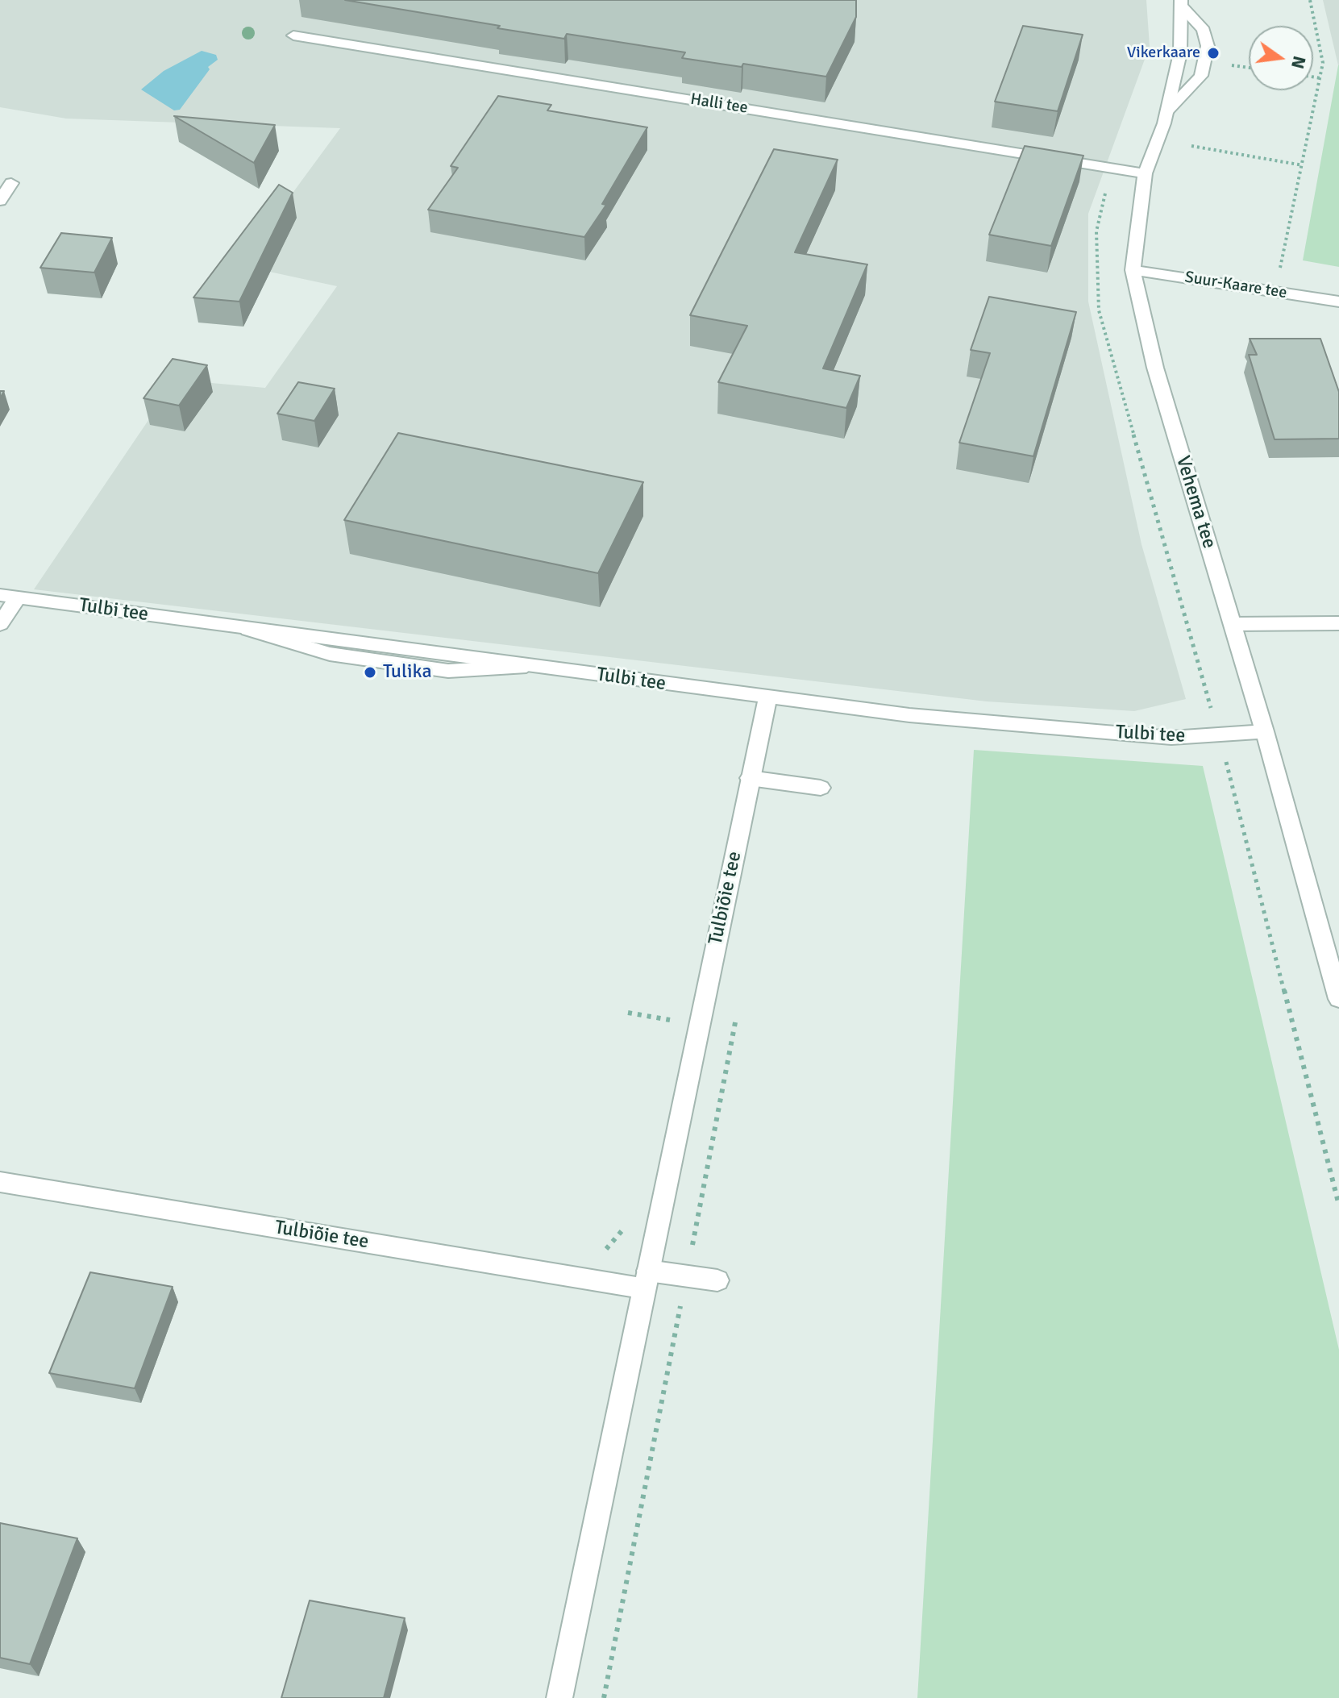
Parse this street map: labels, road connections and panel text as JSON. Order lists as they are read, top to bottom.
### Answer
{
  "streets": {
    "street": [
      "Halli tee",
      "Suur-Kaare tee",
      "Vehema tee",
      "Tulbi tee",
      "Tulbiõie tee"
    ]
  },
  "crossings": [
    ["Halli tee", "Vehema tee"],
    ["Suur-Kaare tee", "Vehema tee"],
    ["Vehema tee", "Tulbi tee"],
    ["Tulbi tee", "Tulbiõie tee"]
  ],
  "places": ["Vikerkaare", "Tulika"],
  "north": "right"
}
